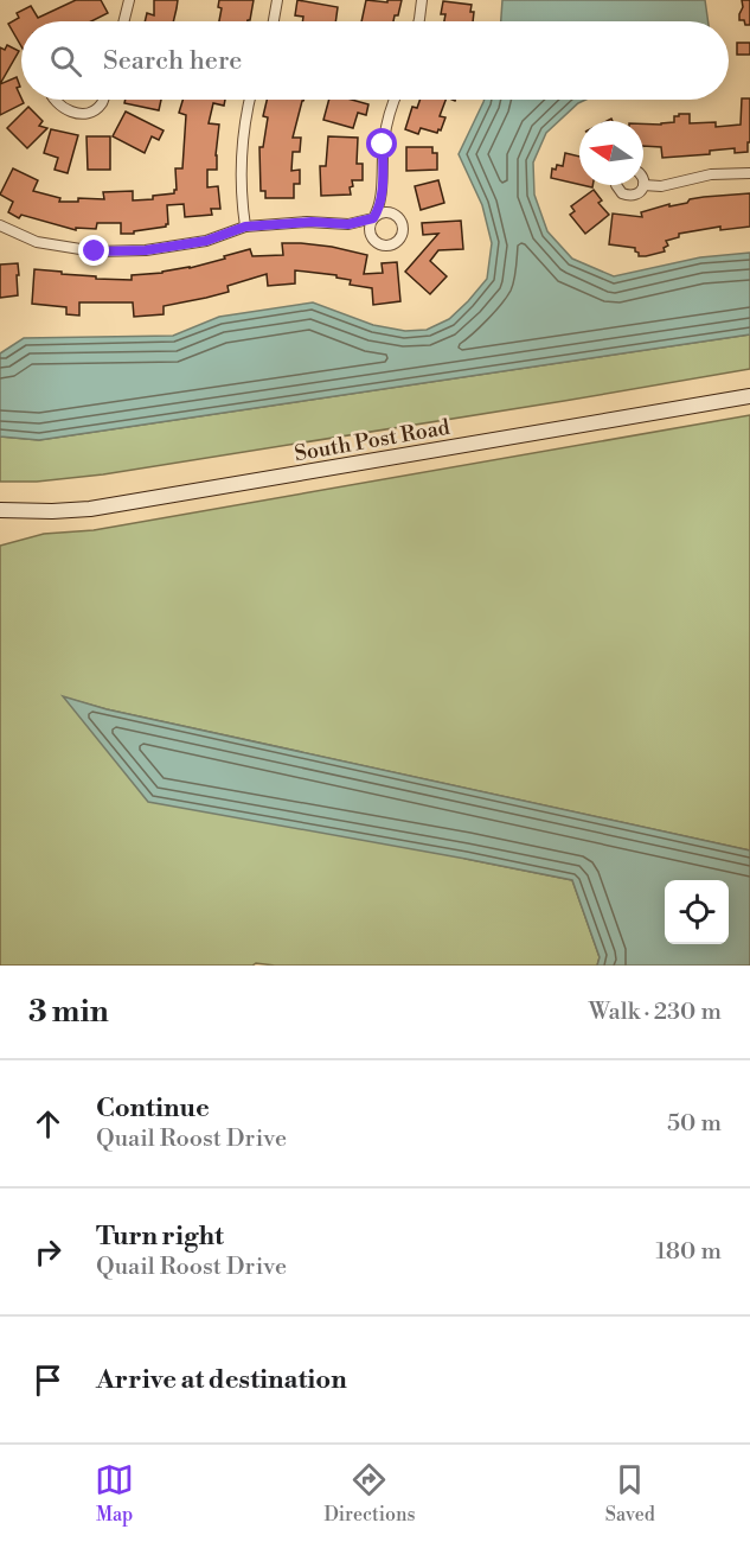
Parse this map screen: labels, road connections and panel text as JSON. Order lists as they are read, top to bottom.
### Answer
{
  "streets": {
    "street": ["South Post Road"]
  },
  "north": "left",
  "page": {
    "search": "Search here",
    "heading": ["3 min", "Walk · 230 m"],
    "list": [
      ["Continue", "Quail Roost Drive", "50 m"],
      ["Turn right", "Quail Roost Drive", "180 m"],
      "Arrive at destination"
    ],
    "nav": ["Map", "Directions", "Saved"]
  }
}
